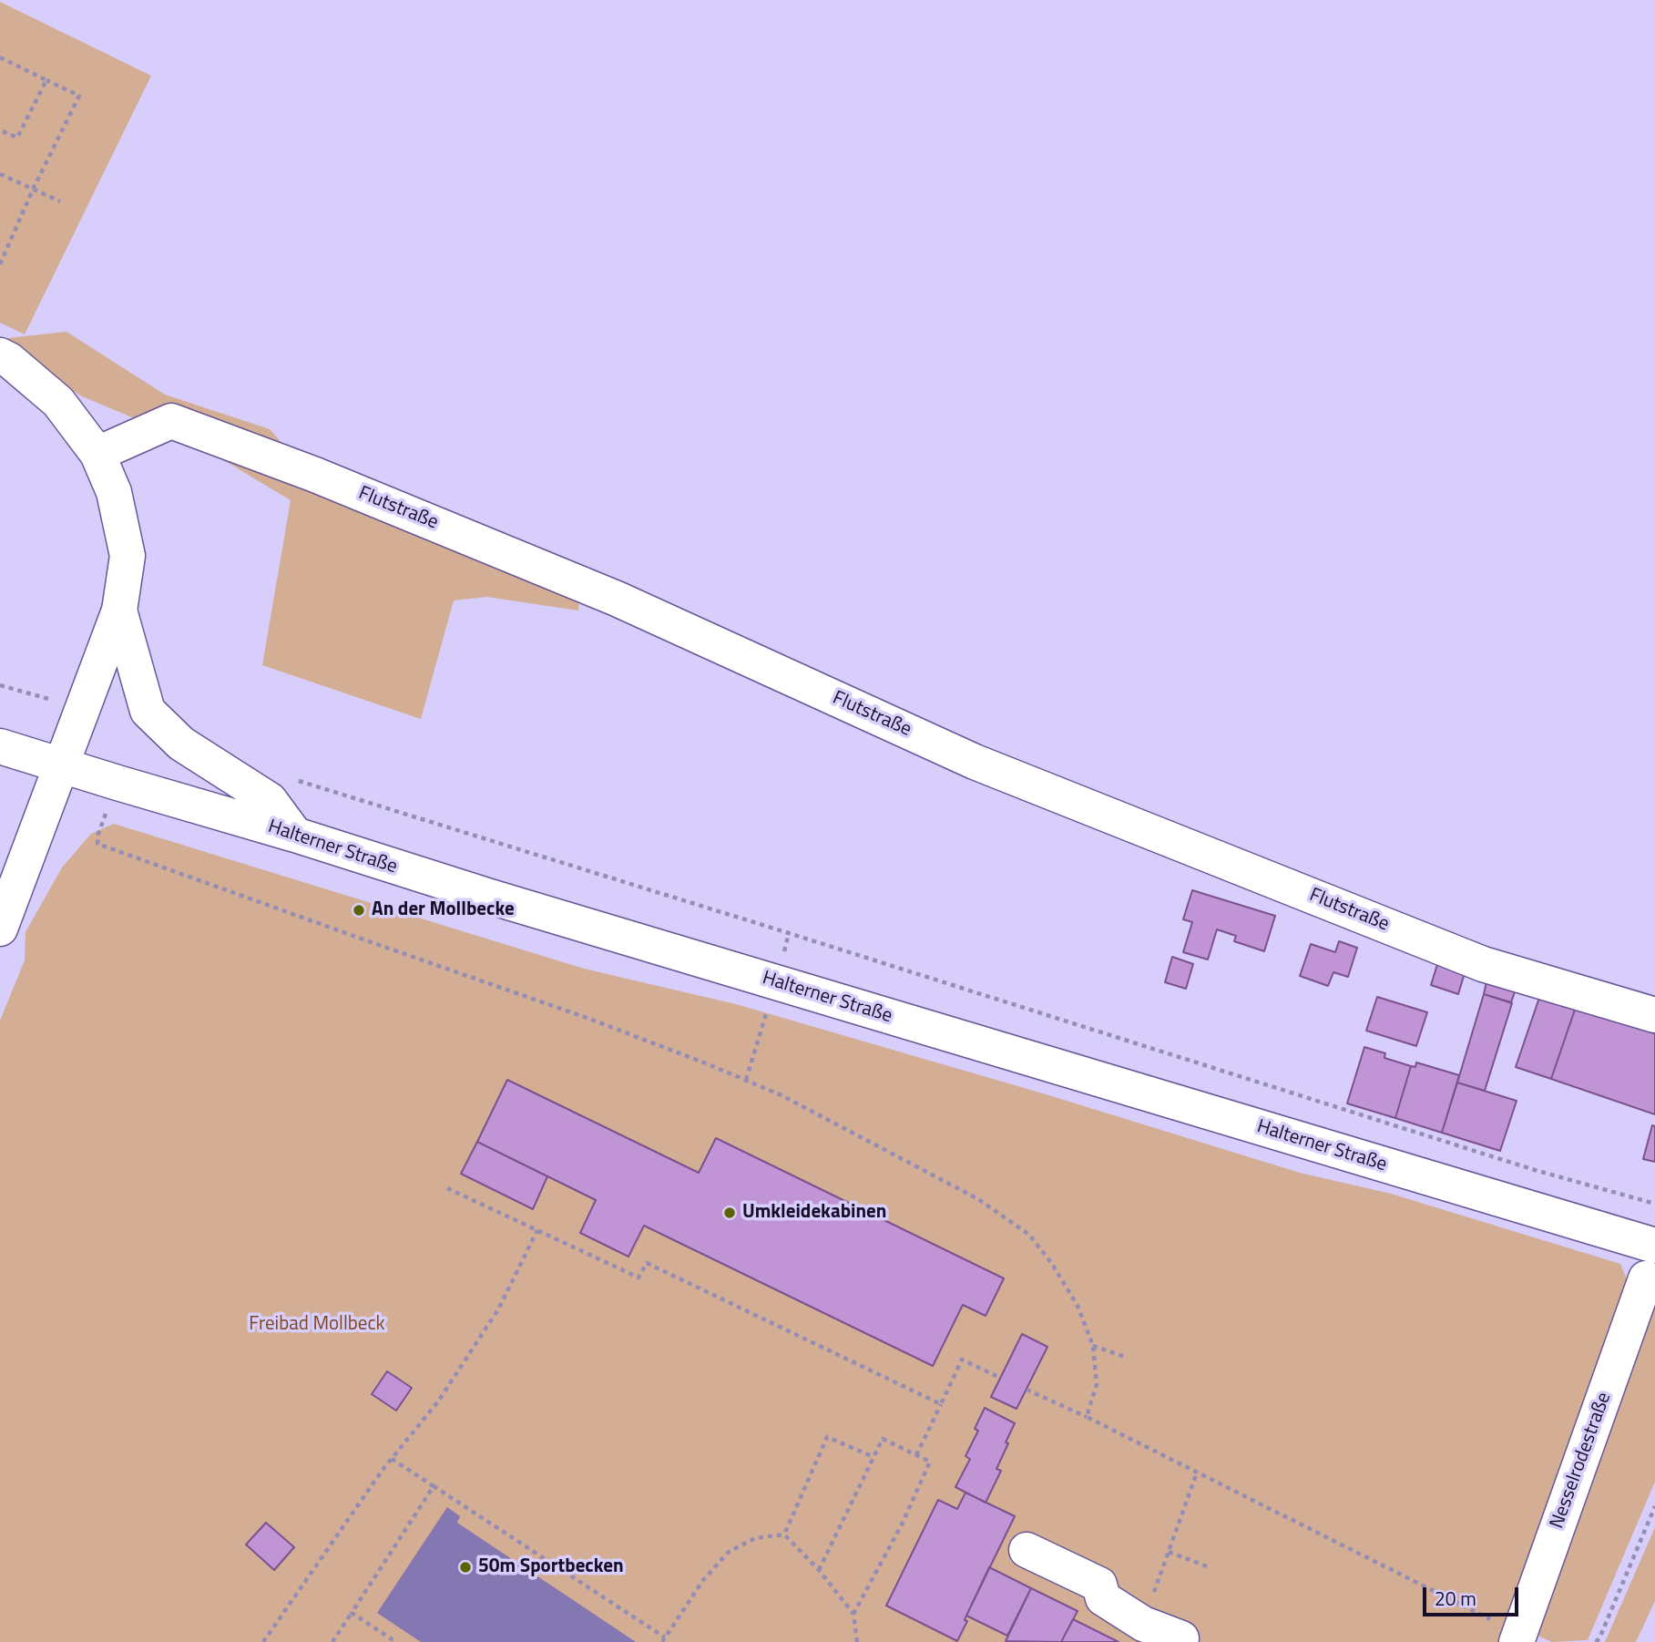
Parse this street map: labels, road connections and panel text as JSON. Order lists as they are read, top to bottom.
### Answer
{
  "streets": {
    "street": ["Flutstraße", "Halterner Straße", "Nesselrodestraße"]
  },
  "parks": ["Freibad Mollbeck"],
  "places": ["An der Mollbecke", "Umkleidekabinen", "50m Sportbecken"],
  "scale_bar": "20 m"
}
